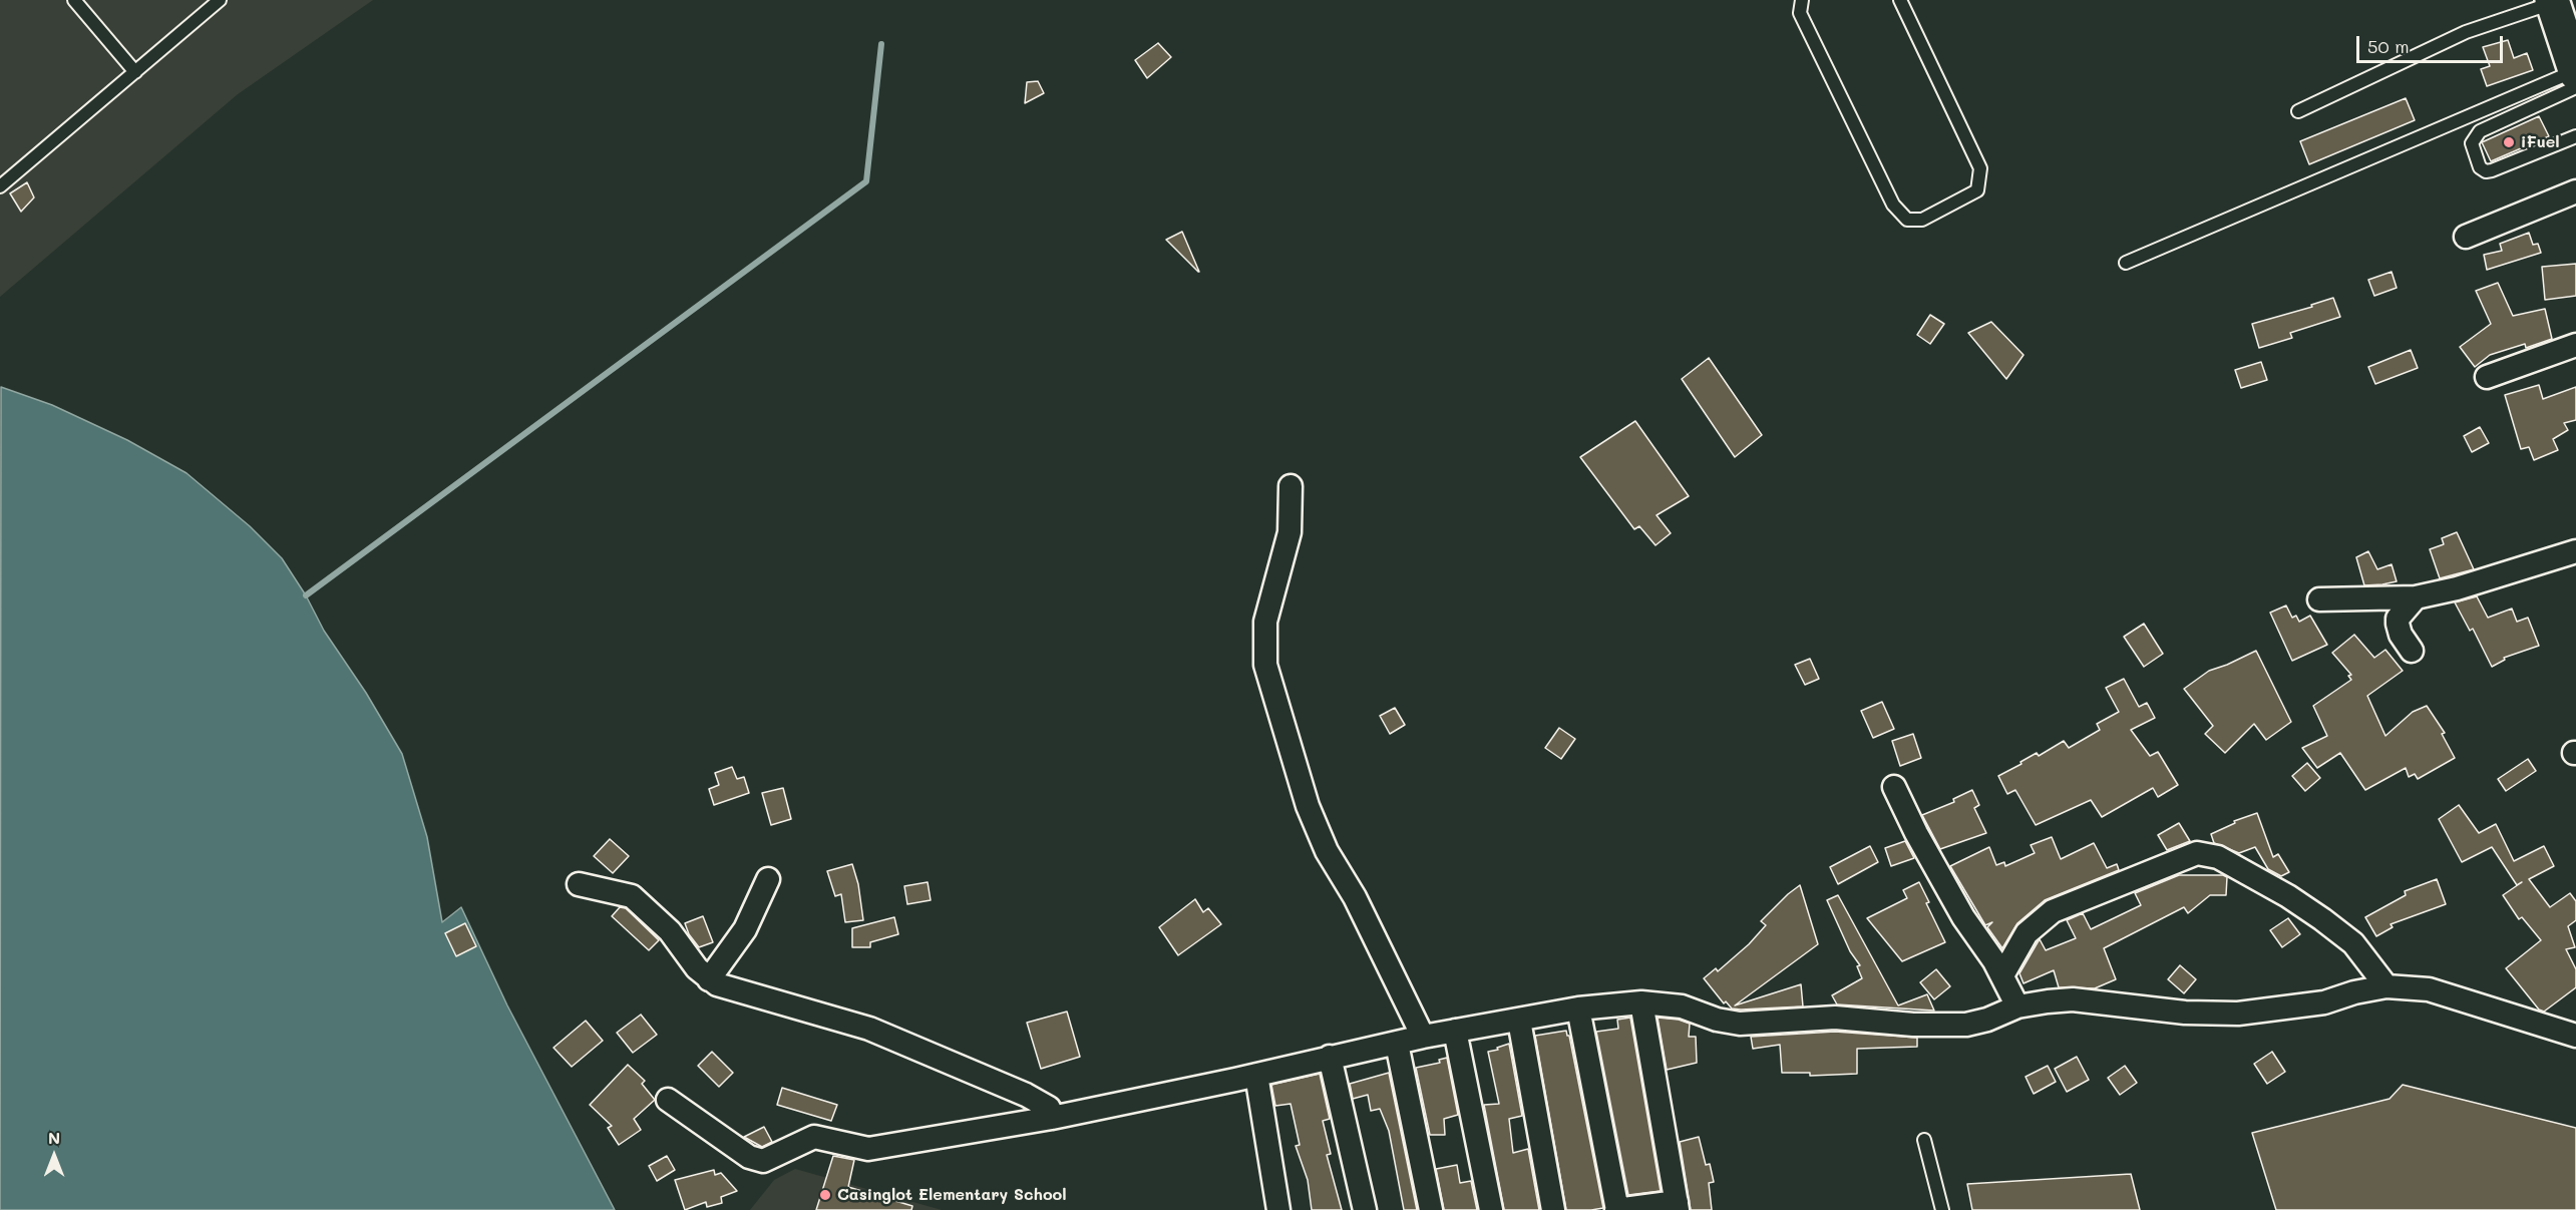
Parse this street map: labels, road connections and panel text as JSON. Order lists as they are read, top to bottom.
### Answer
{
  "places": ["iFuel", "Casinglot Elementary School"],
  "scale_bar": "50 m",
  "north": "top"
}
